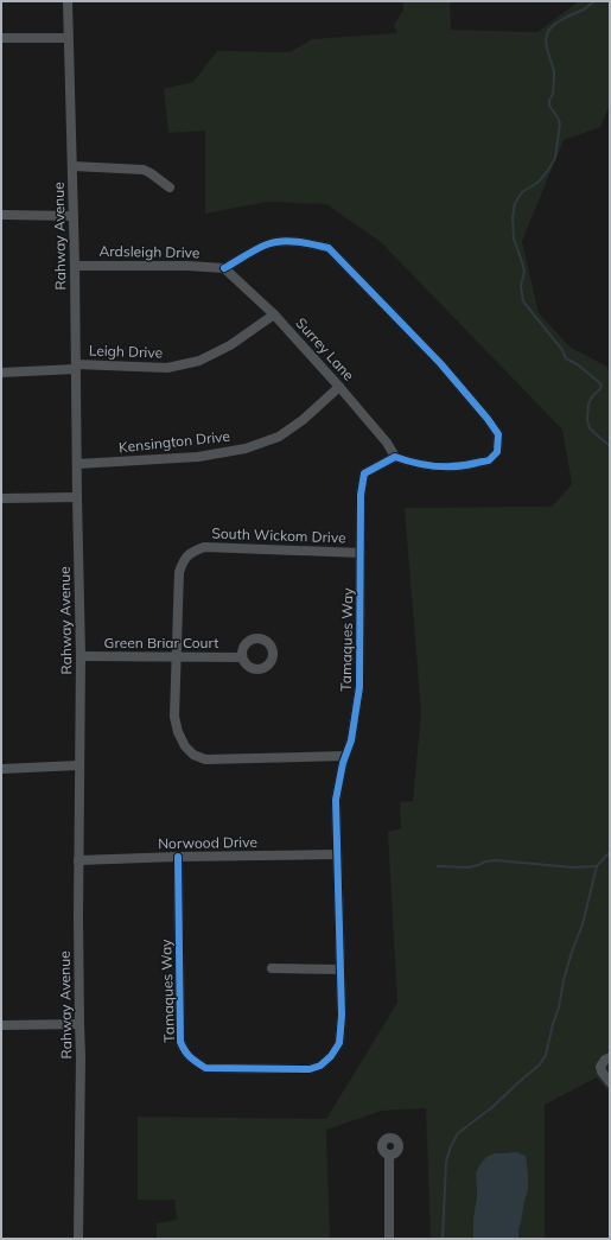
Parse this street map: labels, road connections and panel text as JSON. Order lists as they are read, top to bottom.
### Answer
{
  "streets": {
    "street": [
      "Rahway Avenue",
      "Ardsleigh Drive",
      "Surrey Lane",
      "Leigh Drive",
      "Kensington Drive",
      "South Wickom Drive",
      "Tamaques Way",
      "Green Briar Court",
      "Norwood Drive"
    ]
  },
  "crossings": [
    ["Rahway Avenue", "Ardsleigh Drive"],
    ["Rahway Avenue", "Leigh Drive"],
    ["Rahway Avenue", "Kensington Drive"],
    ["Rahway Avenue", "Green Briar Court"],
    ["Rahway Avenue", "Norwood Drive"],
    ["Ardsleigh Drive", "Surrey Lane"],
    ["Surrey Lane", "Leigh Drive"],
    ["Surrey Lane", "Kensington Drive"],
    ["Surrey Lane", "Tamaques Way"],
    ["South Wickom Drive", "Tamaques Way"],
    ["South Wickom Drive", "Green Briar Court"],
    ["Tamaques Way", "Norwood Drive"]
  ]
}
